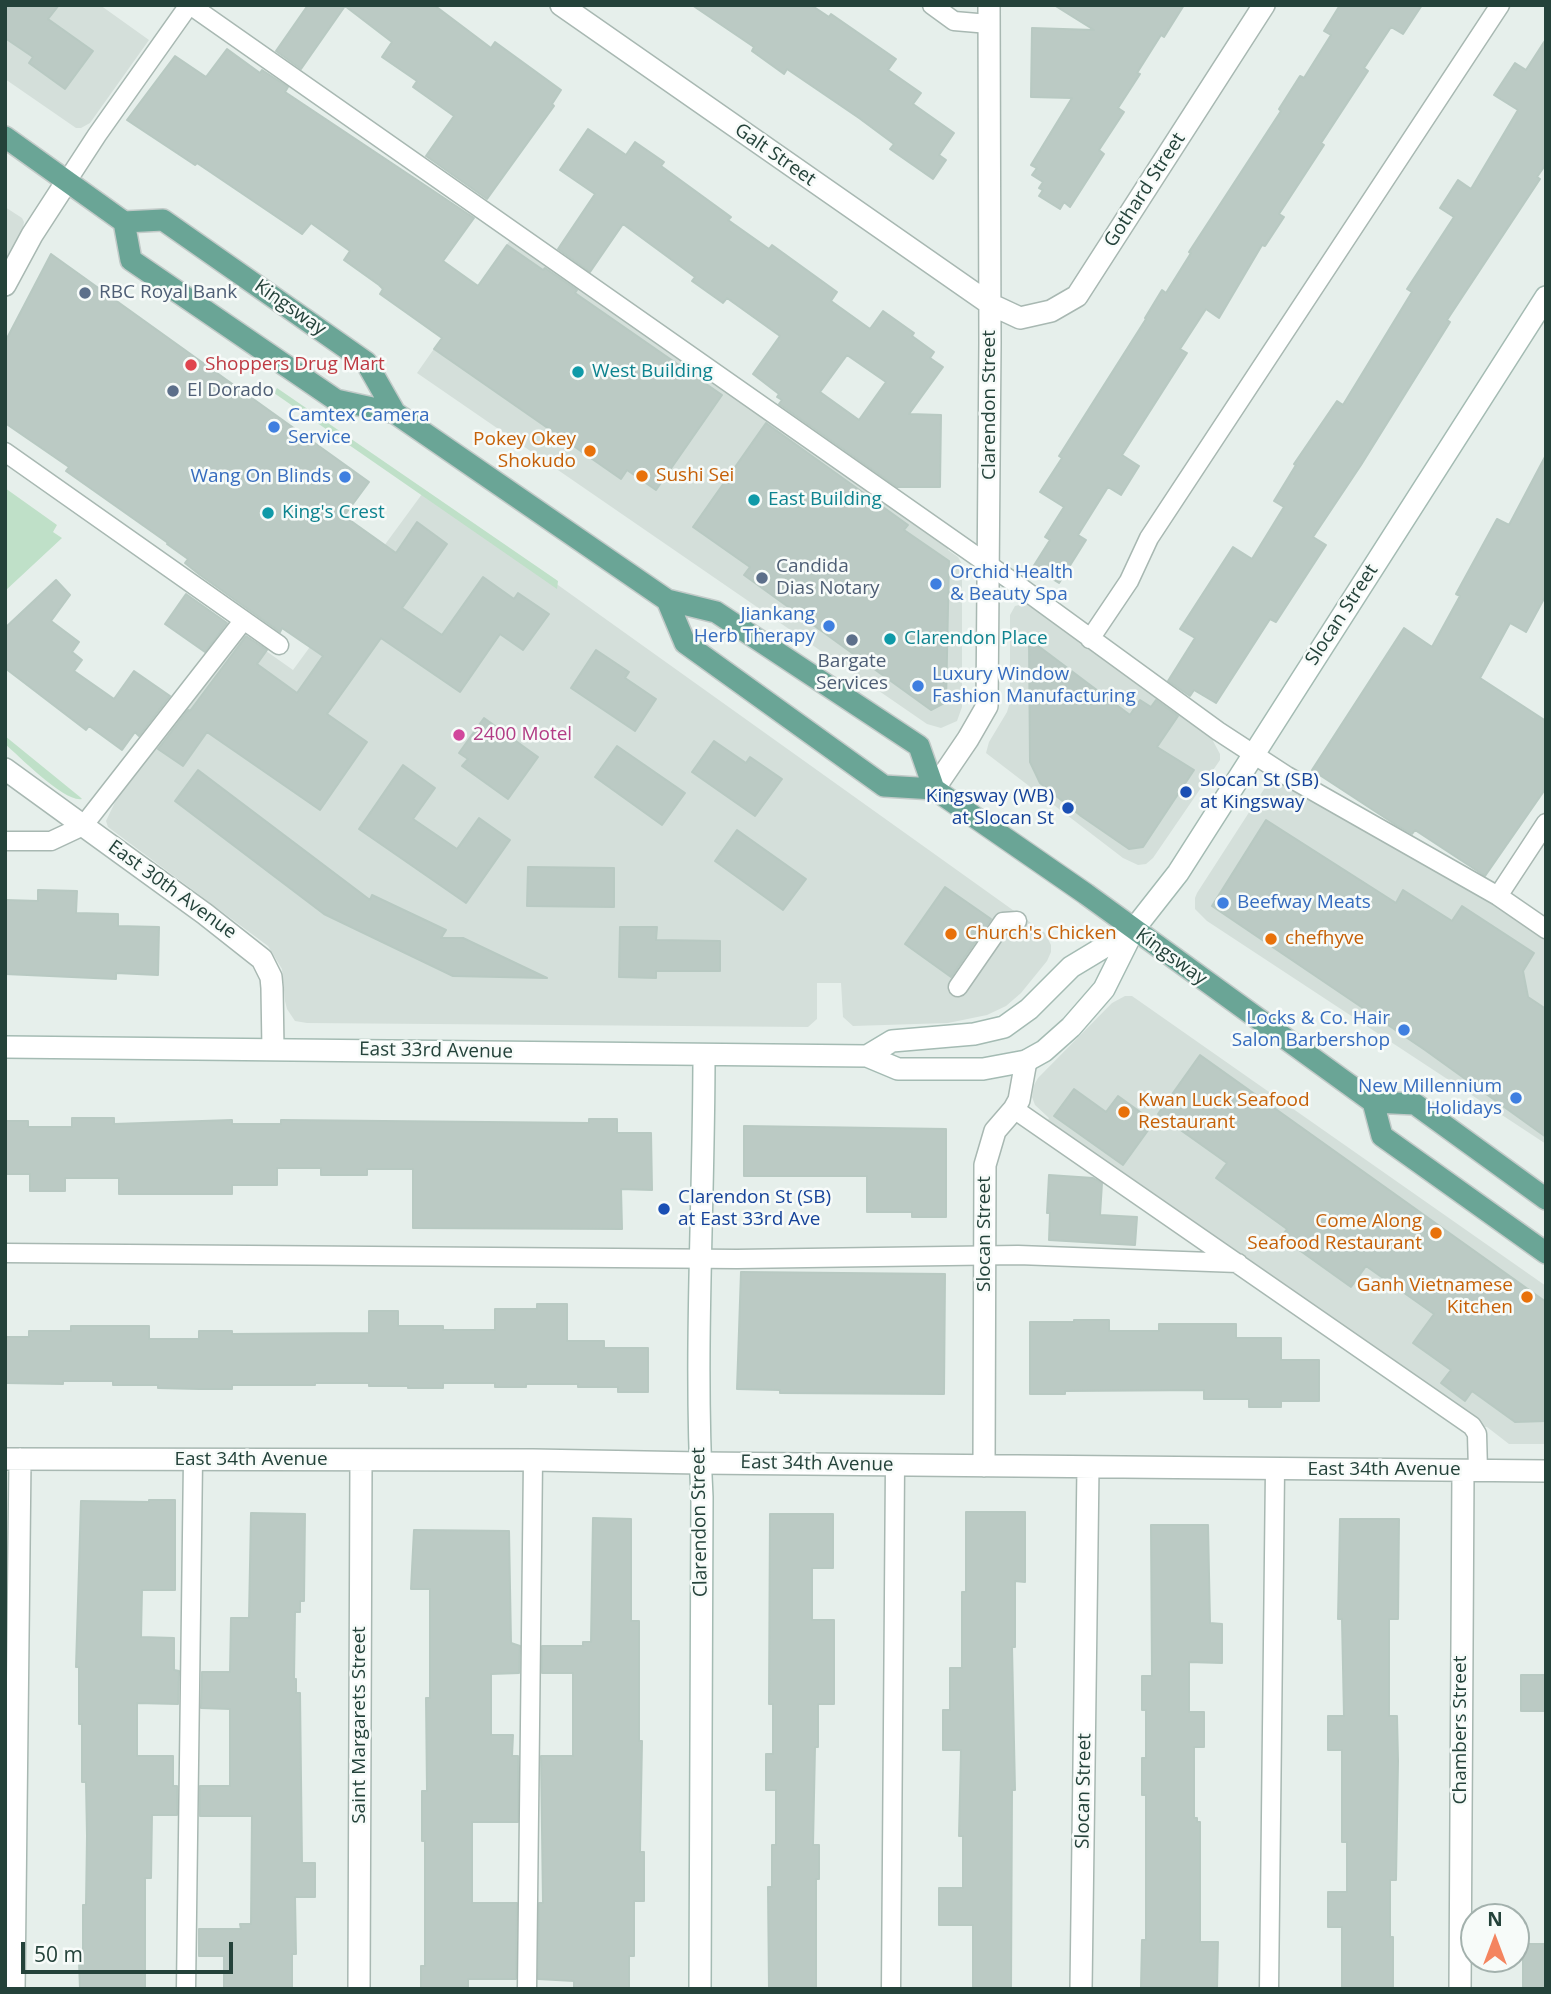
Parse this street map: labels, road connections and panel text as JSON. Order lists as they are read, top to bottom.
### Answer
{
  "streets": {
    "main road": ["Kingsway"],
    "street": [
      "Galt Street",
      "Gothard Street",
      "Clarendon Street",
      "Slocan Street",
      "East 30th Avenue",
      "East 33rd Avenue",
      "East 34th Avenue",
      "Saint Margarets Street",
      "Chambers Street"
    ]
  },
  "crossings": [
    ["Galt Street", "Gothard Street"],
    ["Galt Street", "Clarendon Street"],
    ["Gothard Street", "Clarendon Street"],
    ["Kingsway", "Clarendon Street"],
    ["Kingsway", "Slocan Street"],
    ["Clarendon Street", "East 33rd Avenue"],
    ["Clarendon Street", "East 34th Avenue"],
    ["Slocan Street", "East 33rd Avenue"],
    ["Slocan Street", "East 34th Avenue"],
    ["East 30th Avenue", "East 33rd Avenue"],
    ["East 34th Avenue", "Saint Margarets Street"],
    ["East 34th Avenue", "Chambers Street"]
  ],
  "places": [
    "RBC Royal Bank",
    "Shoppers Drug Mart",
    "West Building",
    "El Dorado",
    "Camtex Camera Service",
    "Pokey Okey Shokudo",
    "Sushi Sei",
    "Wang On Blinds",
    "East Building",
    "King's Crest",
    "Candida Dias Notary",
    "Orchid Health & Beauty Spa",
    "Jiankang Herb Therapy",
    "Clarendon Place",
    "Bargate Services",
    "Luxury Window Fashion Manufacturing",
    "2400 Motel",
    "Slocan St (SB) at Kingsway",
    "Kingsway (WB) at Slocan St",
    "Beefway Meats",
    "Church's Chicken",
    "chefhyve",
    "Locks & Co. Hair Salon Barbershop",
    "New Millennium Holidays",
    "Kwan Luck Seafood Restaurant",
    "Clarendon St (SB) at East 33rd Ave",
    "Come Along Seafood Restaurant",
    "Ganh Vietnamese Kitchen"
  ],
  "scale_bar": "50 m",
  "north": "top"
}
